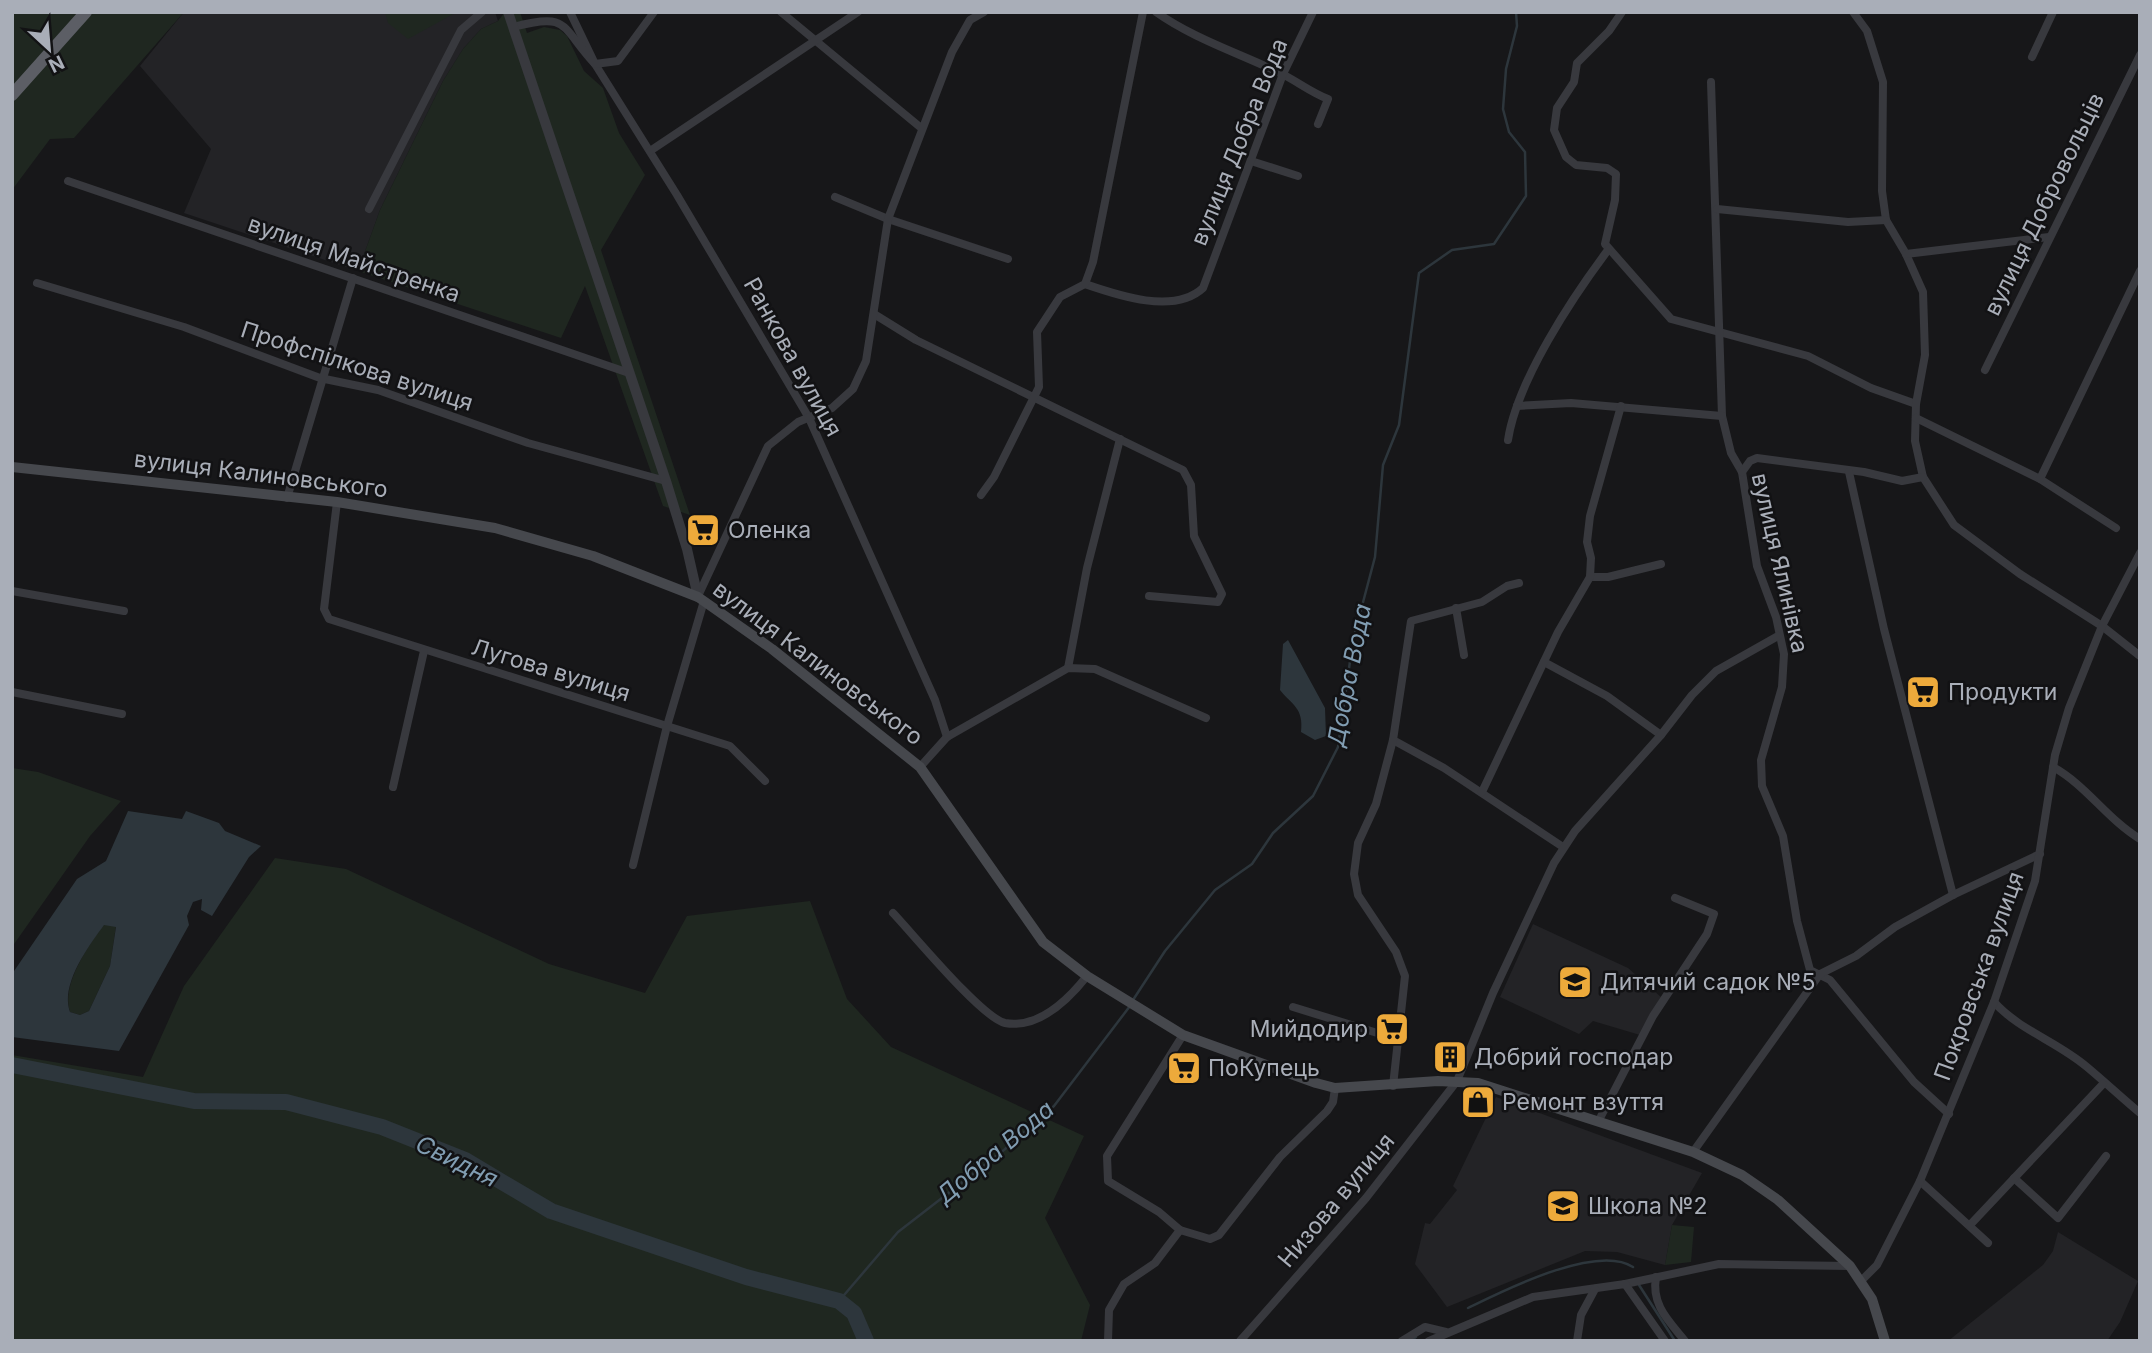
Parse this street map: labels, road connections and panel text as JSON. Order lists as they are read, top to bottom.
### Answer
{
  "streets": {
    "main road": ["вулиця Калиновського"],
    "street": [
      "вулиця Добра Вода",
      "вулиця Добровольців",
      "вулиця Майстренка",
      "Ранкова вулиця",
      "Профспілкова вулиця",
      "вулиця Ялинівка",
      "Лугова вулиця",
      "Покровська вулиця",
      "Низова вулиця"
    ]
  },
  "crossings": [
    ["вулиця Калиновського", "Лугова вулиця"],
    ["вулиця Ялинівка", "Покровська вулиця"],
    ["вулиця Ялинівка", "Низова вулиця"]
  ],
  "water": ["Добра Вода", "Свидня"],
  "places": {
    "supermarket": [
      "Оленка",
      "Продукти",
      "Мийдодир",
      "ПоКупець"
    ],
    "school or university": ["Дитячий садок №5", "Школа №2"],
    "building": ["Добрий господар"],
    "shop": ["Ремонт взуття"]
  },
  "north": "bottom right"
}
